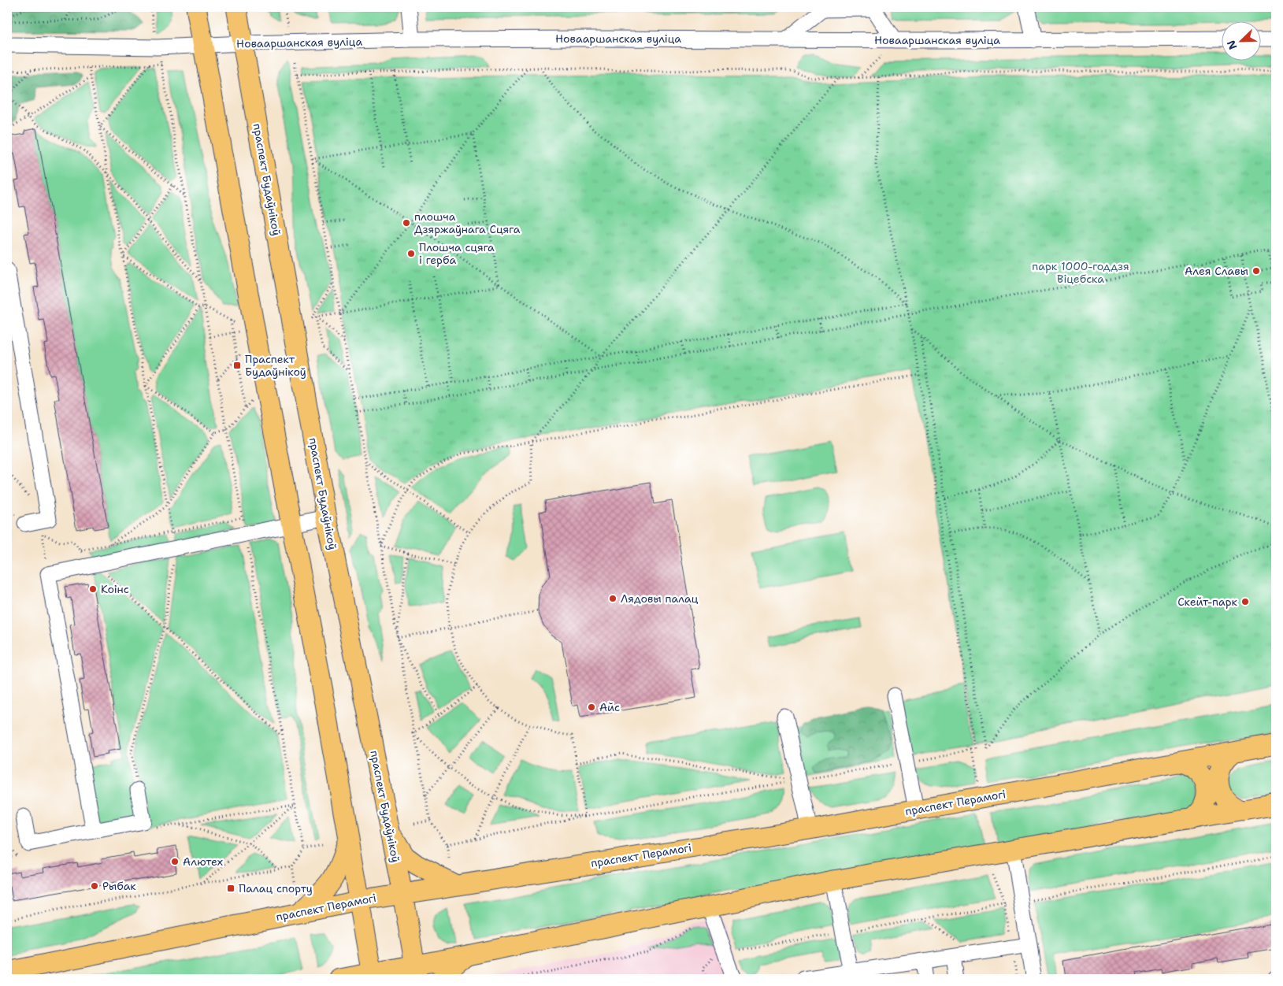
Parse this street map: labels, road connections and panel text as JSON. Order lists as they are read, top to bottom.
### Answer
{
  "streets": {
    "main road": ["праспект Будаўнікоў", "праспект Перамогі"],
    "street": ["Новааршанская вуліца"]
  },
  "crossings": [
    ["Новааршанская вуліца", "праспект Будаўнікоў"],
    ["праспект Будаўнікоў", "праспект Перамогі"]
  ],
  "parks": ["парк 1000-годдзя Віцебска"],
  "places": {
    "other": [
      "плошча Дзяржаўнага Сцяга",
      "Плошча сцяга і герба",
      "Алея Славы",
      "Коінс",
      "Лядовы палац",
      "Скейт-парк",
      "Айс",
      "Алютех",
      "Рыбак"
    ],
    "transit": ["Праспект Будаўнікоў", "Палац спорту"]
  },
  "north": "bottom left"
}
